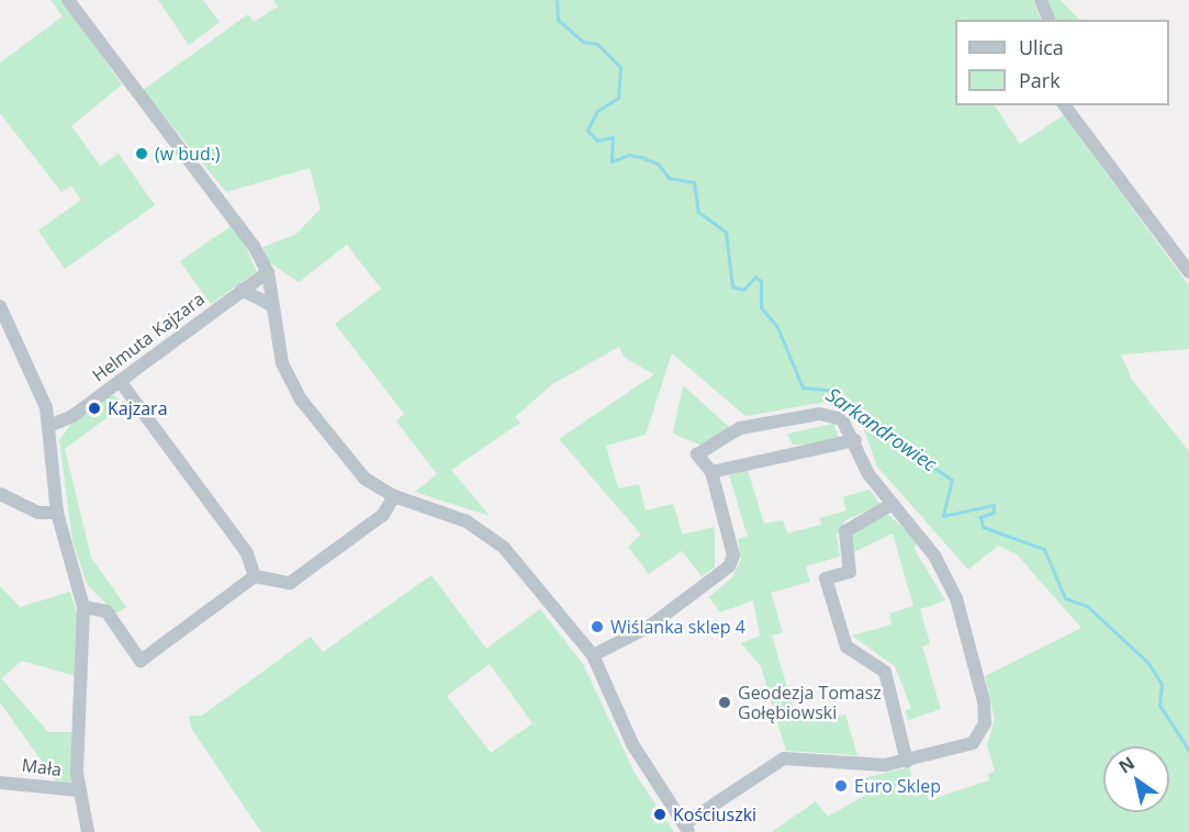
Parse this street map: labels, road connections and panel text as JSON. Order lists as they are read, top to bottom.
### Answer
{
  "streets": {
    "street": ["Helmuta Kajzara", "Mała"]
  },
  "water": ["Sarkandrowiec"],
  "places": [
    "(w bud.)",
    "Kajzara",
    "Wiślanka sklep 4",
    "Geodezja Tomasz Gołębiowski",
    "Euro Sklep",
    "Kościuszki"
  ],
  "legend": ["Ulica", "Park"],
  "north": "top left"
}
